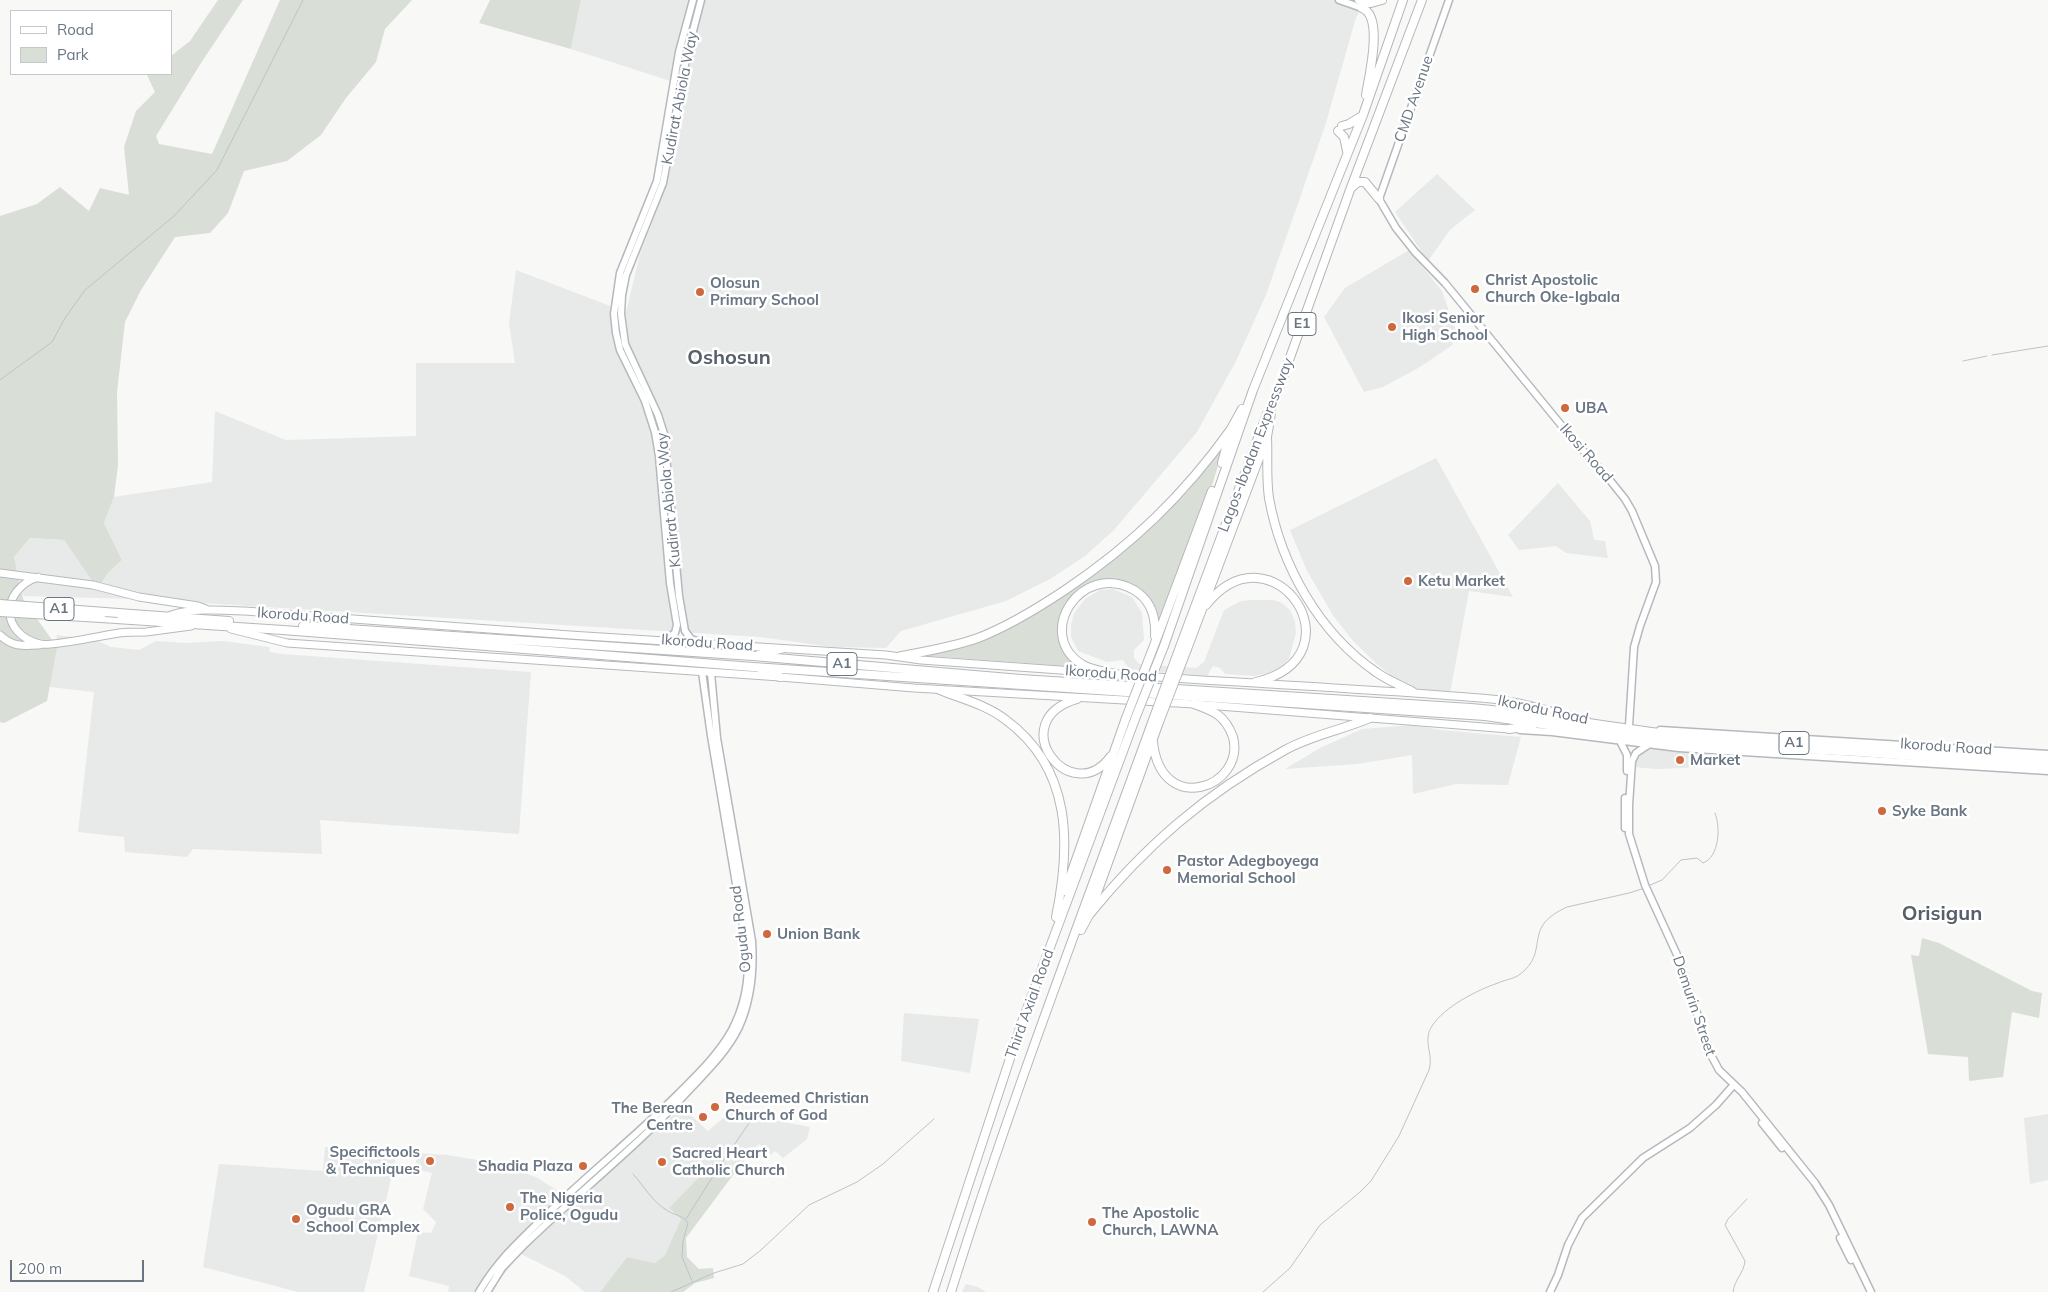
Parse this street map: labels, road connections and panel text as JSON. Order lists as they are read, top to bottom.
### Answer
{
  "streets": {
    "highway": [
      "E1",
      "Lagos-Ibadan Expressway",
      "A1",
      "Ikorodu Road",
      "Third Axial Road"
    ],
    "street": [
      "Kudirat Abiola Way",
      "CMD Avenue",
      "Ikosi Road",
      "Ogudu Road",
      "Demurin Street"
    ]
  },
  "crossings": [
    ["Kudirat Abiola Way", "Ikorodu Road"],
    ["CMD Avenue", "Ikosi Road"],
    ["Lagos-Ibadan Expressway", "Third Axial Road"],
    ["Ikosi Road", "Ikorodu Road"],
    ["Ikorodu Road", "Ogudu Road"],
    ["Ikorodu Road", "Demurin Street"]
  ],
  "districts": ["Oshosun", "Orisigun"],
  "places": [
    "Christ Apostolic Church Oke-Igbala",
    "Olosun Primary School",
    "Ikosi Senior High School",
    "UBA",
    "Ketu Market",
    "Market",
    "Syke Bank",
    "Pastor Adegboyega Memorial School",
    "Union Bank",
    "Redeemed Christian Church of God",
    "The Berean Centre",
    "Specifictools & Techniques",
    "Sacred Heart Catholic Church",
    "Shadia Plaza",
    "The Nigeria Police, Ogudu",
    "Ogudu GRA School Complex",
    "The Apostolic Church, LAWNA"
  ],
  "legend": ["Road", "Park"],
  "scale_bar": "200 m"
}
